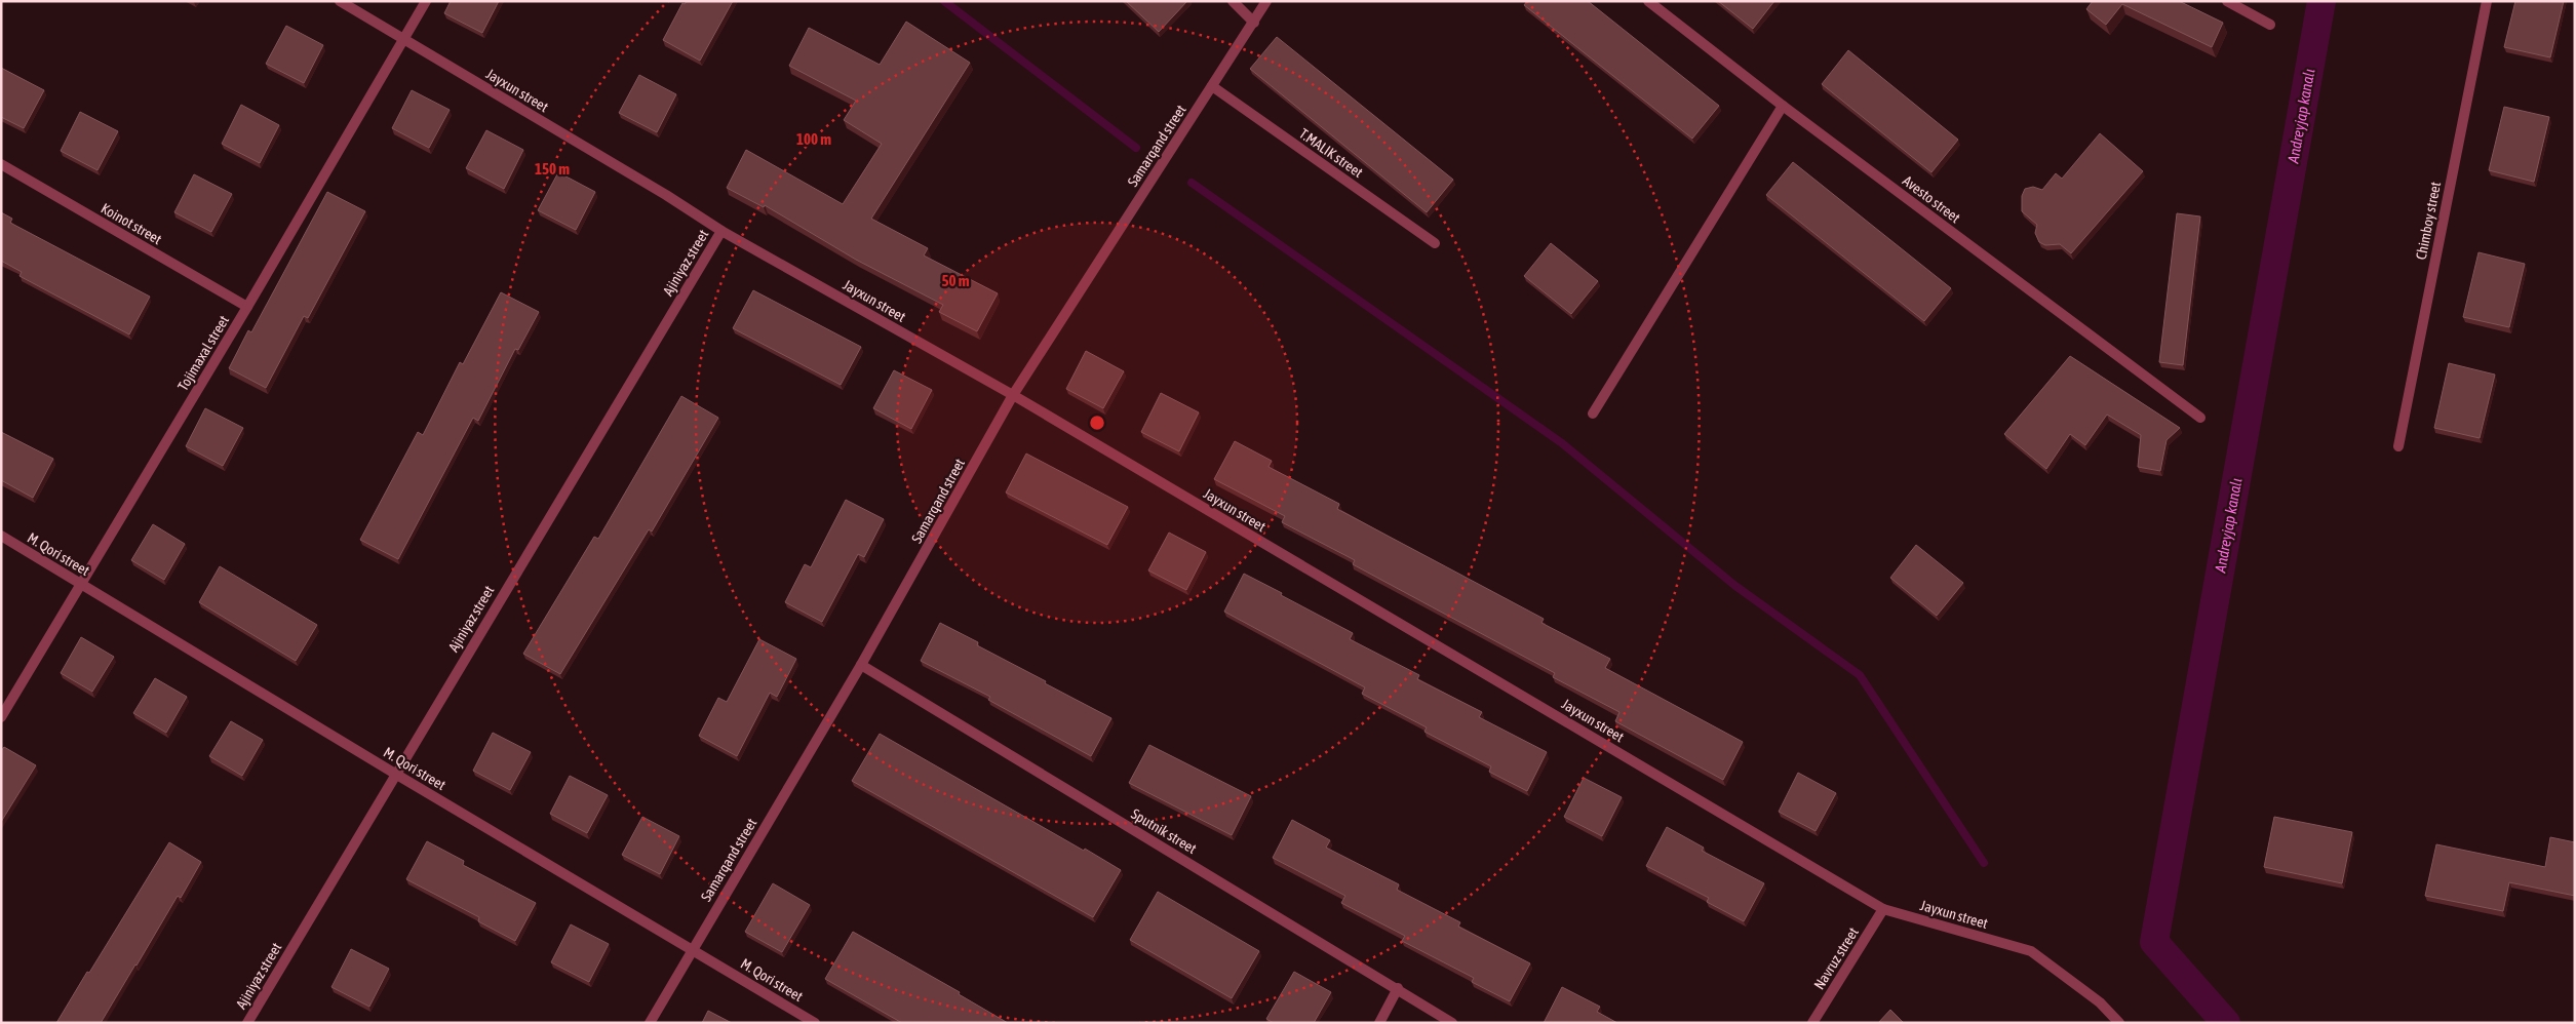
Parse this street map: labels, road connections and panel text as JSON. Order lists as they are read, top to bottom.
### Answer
{
  "streets": {
    "street": [
      "Jayxun street",
      "Samarqand street",
      "T.MALIK street",
      "Avesto street",
      "Chimboy street",
      "Koinot street",
      "Ajiniyaz street",
      "Tojimaxal street",
      "M. Qori street",
      "Sputnik street",
      "Navruz street"
    ]
  },
  "crossings": [
    ["Jayxun street", "Samarqand street"],
    ["Jayxun street", "Ajiniyaz street"],
    ["Jayxun street", "Tojimaxal street"],
    ["Jayxun street", "Navruz street"],
    ["Samarqand street", "T.MALIK street"],
    ["Samarqand street", "M. Qori street"],
    ["Samarqand street", "Sputnik street"],
    ["Koinot street", "Tojimaxal street"],
    ["Ajiniyaz street", "M. Qori street"],
    ["Tojimaxal street", "M. Qori street"]
  ],
  "water": ["Andreyjap kanalı"],
  "rings": ["100 m", "150 m", "50 m"]
}
